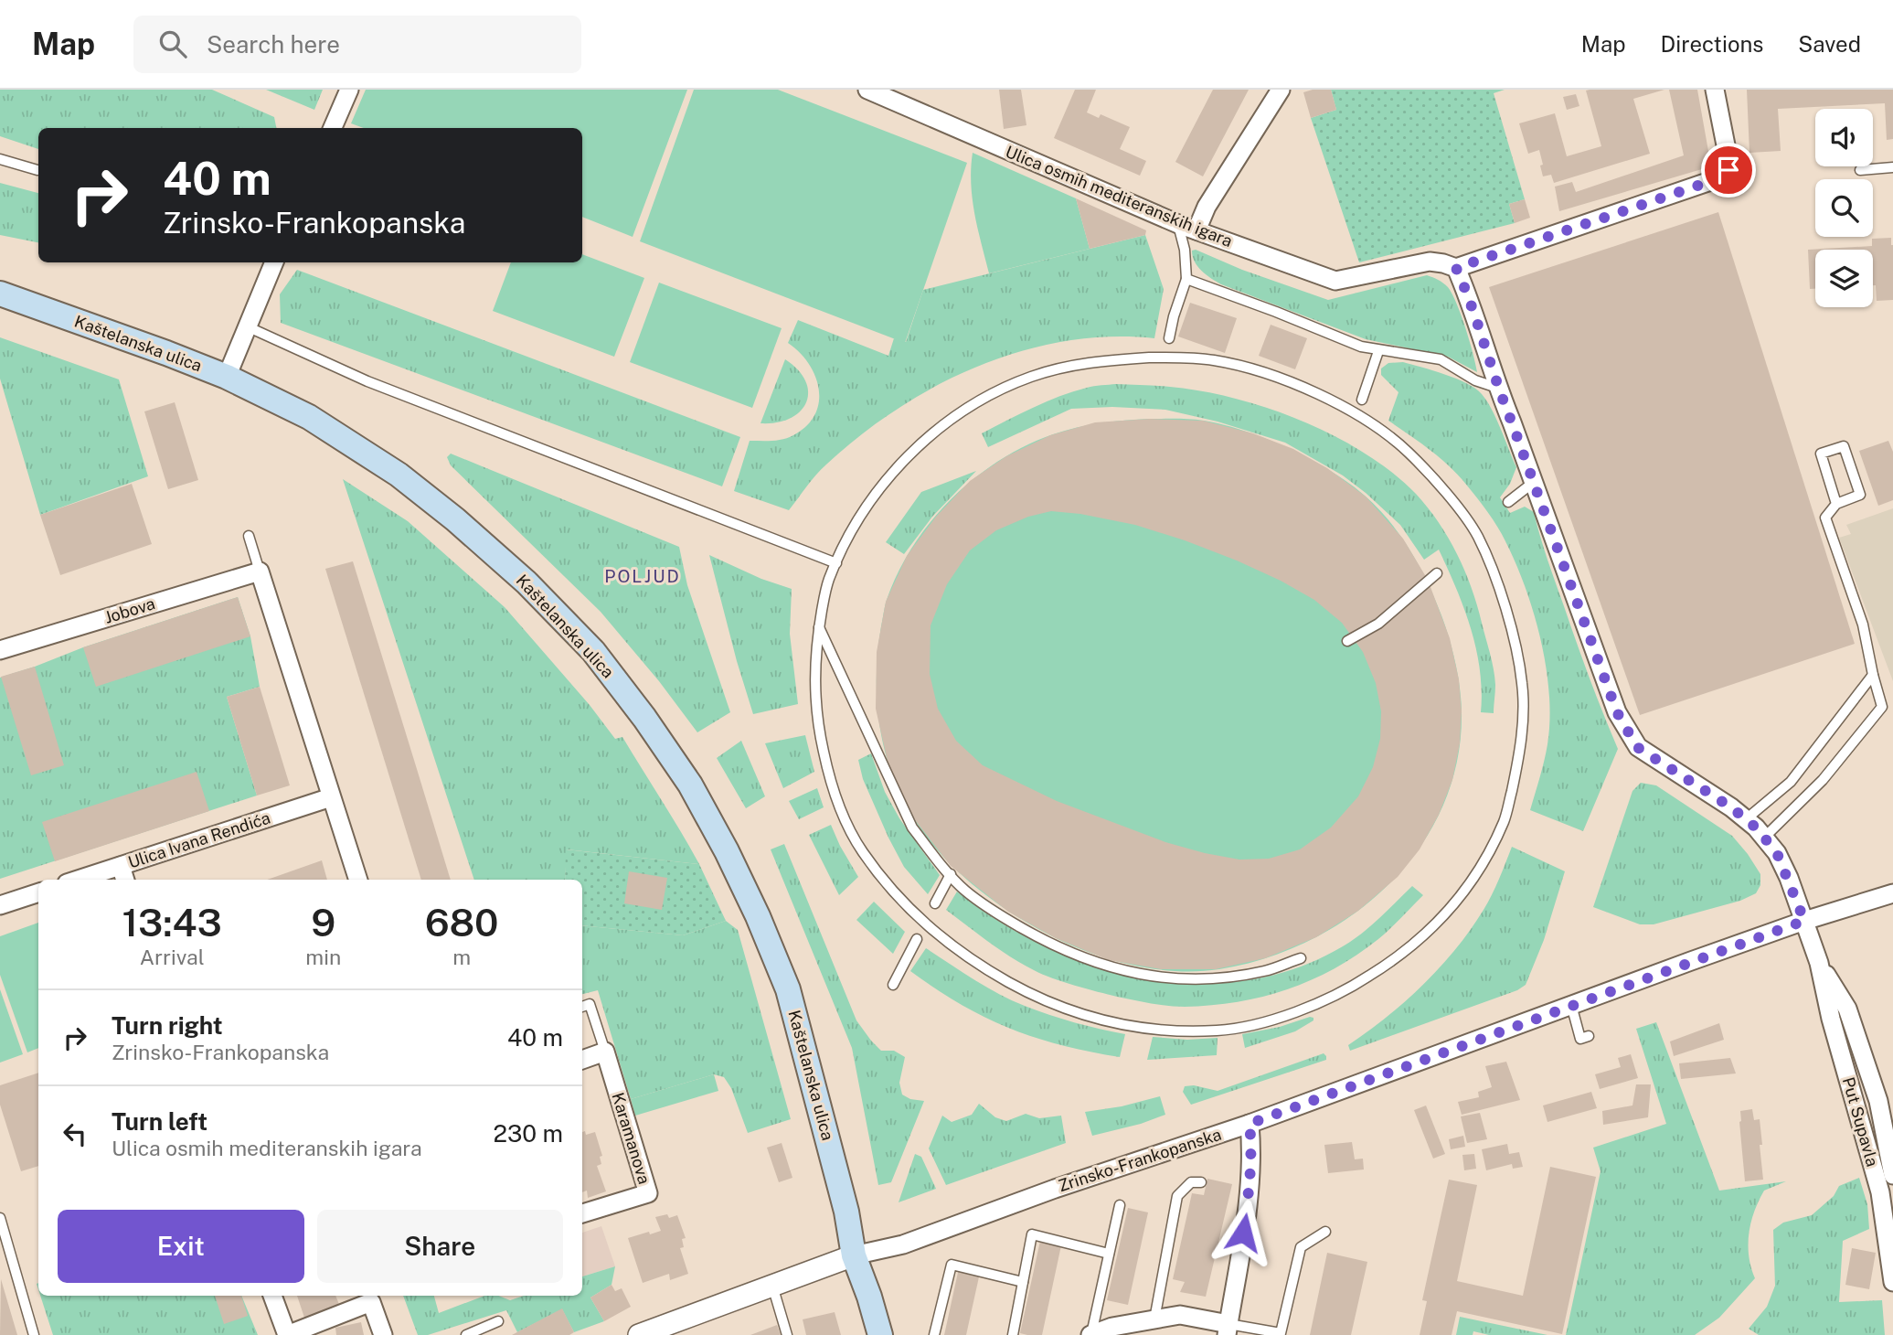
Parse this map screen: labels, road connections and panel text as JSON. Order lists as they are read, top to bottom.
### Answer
{
  "streets": {
    "main road": ["Kaštelanska ulica"],
    "street": [
      "Ulica osmih mediteranskih igara",
      "Jobova",
      "Ulica Ivana Rendića",
      "Put Supavla",
      "Karamanova",
      "Zrinsko-Frankopanska"
    ]
  },
  "crossings": [
    ["Kaštelanska ulica", "Zrinsko-Frankopanska"],
    ["Put Supavla", "Zrinsko-Frankopanska"]
  ],
  "districts": ["POLJUD"],
  "page": {
    "header": "Map",
    "search": "Search here",
    "nav": ["Map", "Directions", "Saved"],
    "turn": ["40 m", "Zrinsko-Frankopanska"],
    "eta": [
      "13:43",
      "Arrival",
      "9",
      "min",
      "680",
      "m"
    ],
    "list": [
      {
        "name": "Turn right",
        "note": "Zrinsko-Frankopanska",
        "value": "40 m"
      },
      {
        "name": "Turn left",
        "note": "Ulica osmih mediteranskih igara",
        "value": "230 m"
      }
    ],
    "buttons": ["Exit", "Share"]
  }
}
